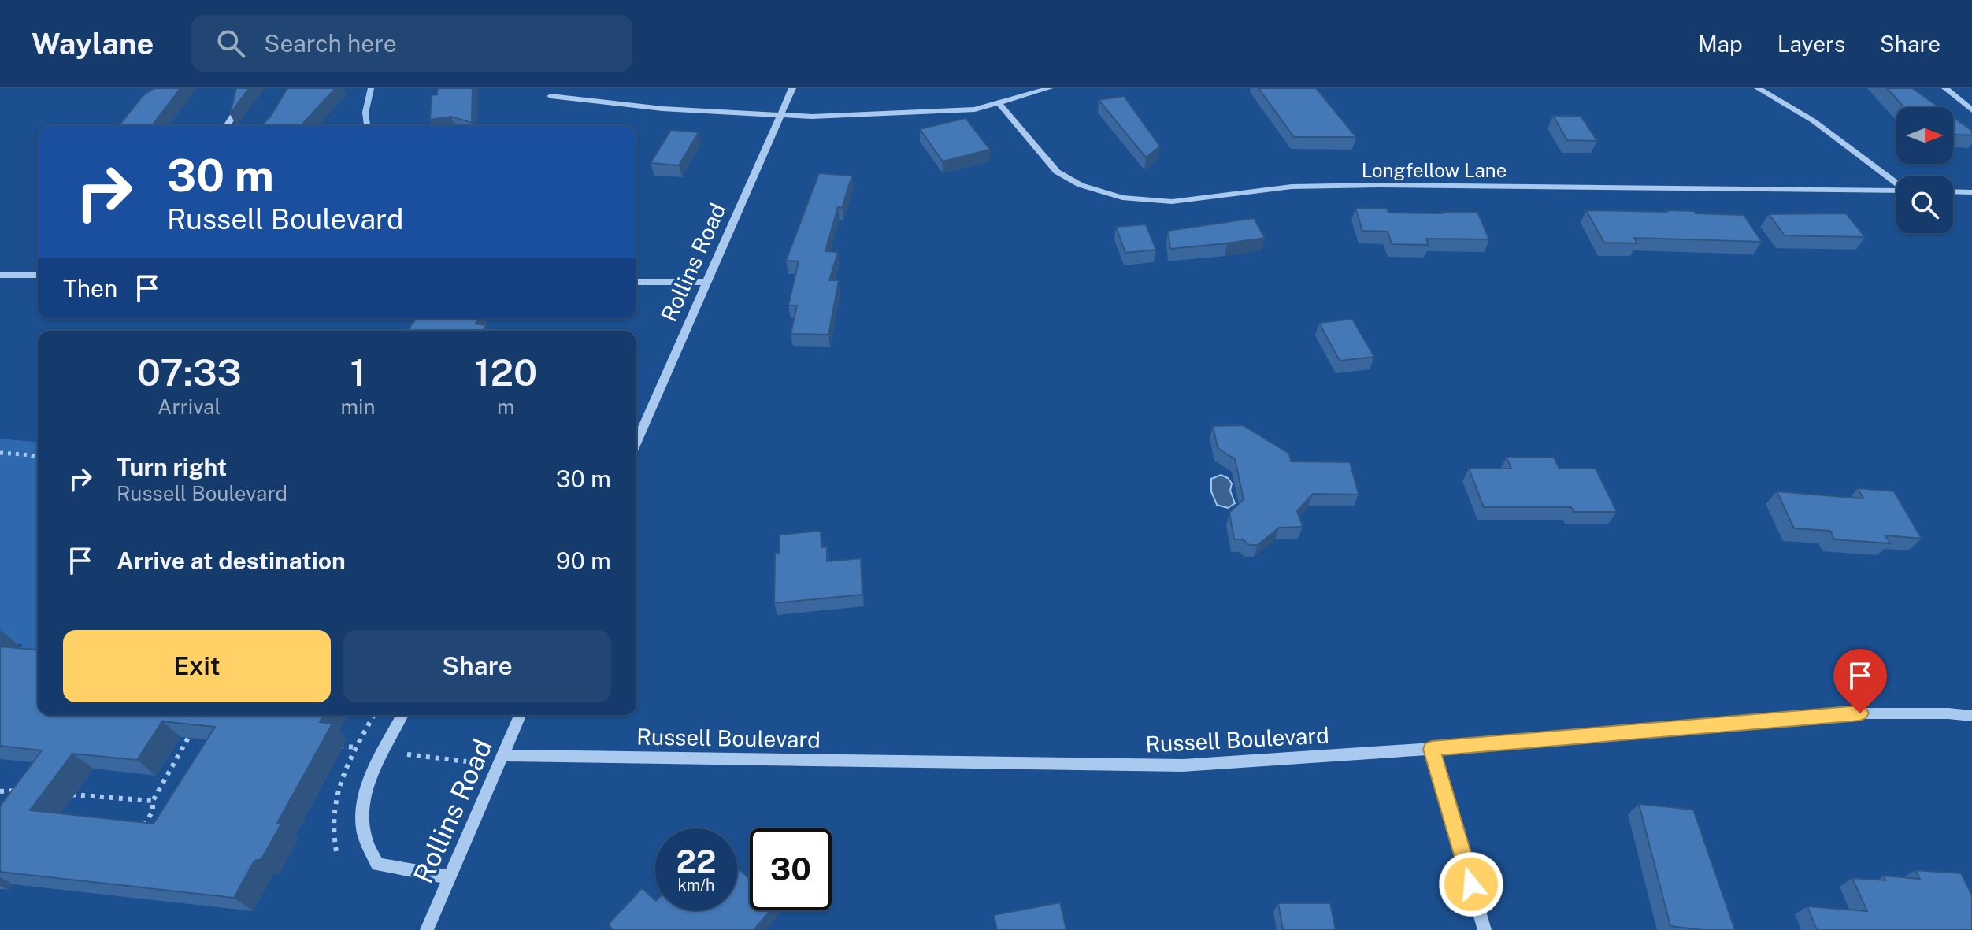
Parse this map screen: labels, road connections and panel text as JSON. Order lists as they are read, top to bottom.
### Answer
{
  "streets": {
    "street": ["Longfellow Lane", "Rollins Road", "Russell Boulevard"]
  },
  "crossings": [
    ["Rollins Road", "Russell Boulevard"]
  ],
  "north": "right",
  "page": {
    "header": "Waylane",
    "search": "Search here",
    "nav": ["Map", "Layers", "Share"],
    "turn": ["30 m", "Russell Boulevard"],
    "then": "Then",
    "eta": [
      "07:33",
      "Arrival",
      "1",
      "min",
      "120",
      "m"
    ],
    "list": [
      {
        "name": "Turn right",
        "note": "Russell Boulevard",
        "value": "30 m"
      },
      {
        "name": "Arrive at destination",
        "value": "90 m"
      }
    ],
    "buttons": ["Exit", "Share"],
    "speed": "22 km/h",
    "limit": "30"
  }
}
